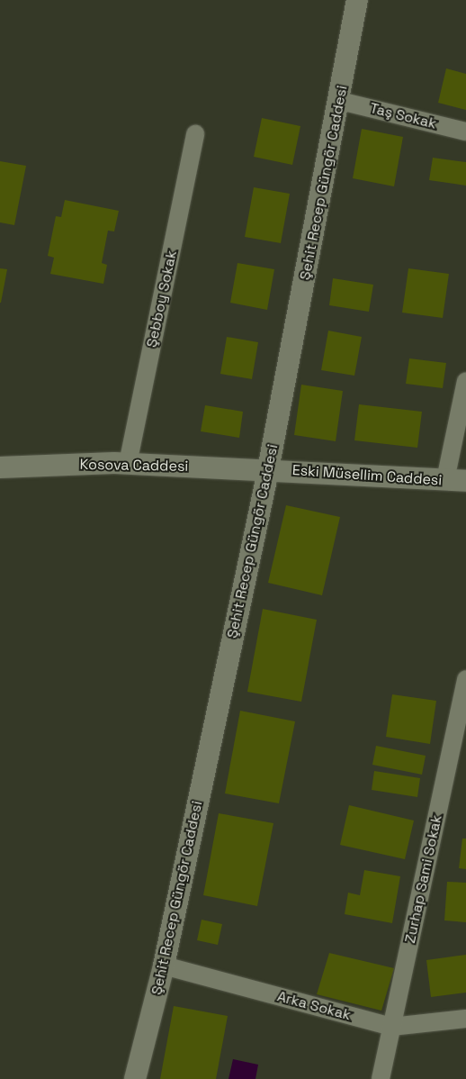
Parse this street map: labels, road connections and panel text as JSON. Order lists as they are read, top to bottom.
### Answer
{
  "streets": {
    "street": [
      "Taş Sokak",
      "Şehit Recep Güngör Caddesi",
      "Şebboy Sokak",
      "Kosova Caddesi",
      "Eski Müsellim Caddesi",
      "Zurhap Sami Sokak",
      "Arka Sokak"
    ]
  },
  "crossings": [
    ["Taş Sokak", "Şehit Recep Güngör Caddesi"],
    ["Şehit Recep Güngör Caddesi", "Kosova Caddesi"],
    ["Şehit Recep Güngör Caddesi", "Eski Müsellim Caddesi"],
    ["Şehit Recep Güngör Caddesi", "Arka Sokak"],
    ["Şebboy Sokak", "Kosova Caddesi"],
    ["Kosova Caddesi", "Eski Müsellim Caddesi"],
    ["Zurhap Sami Sokak", "Arka Sokak"]
  ]
}
